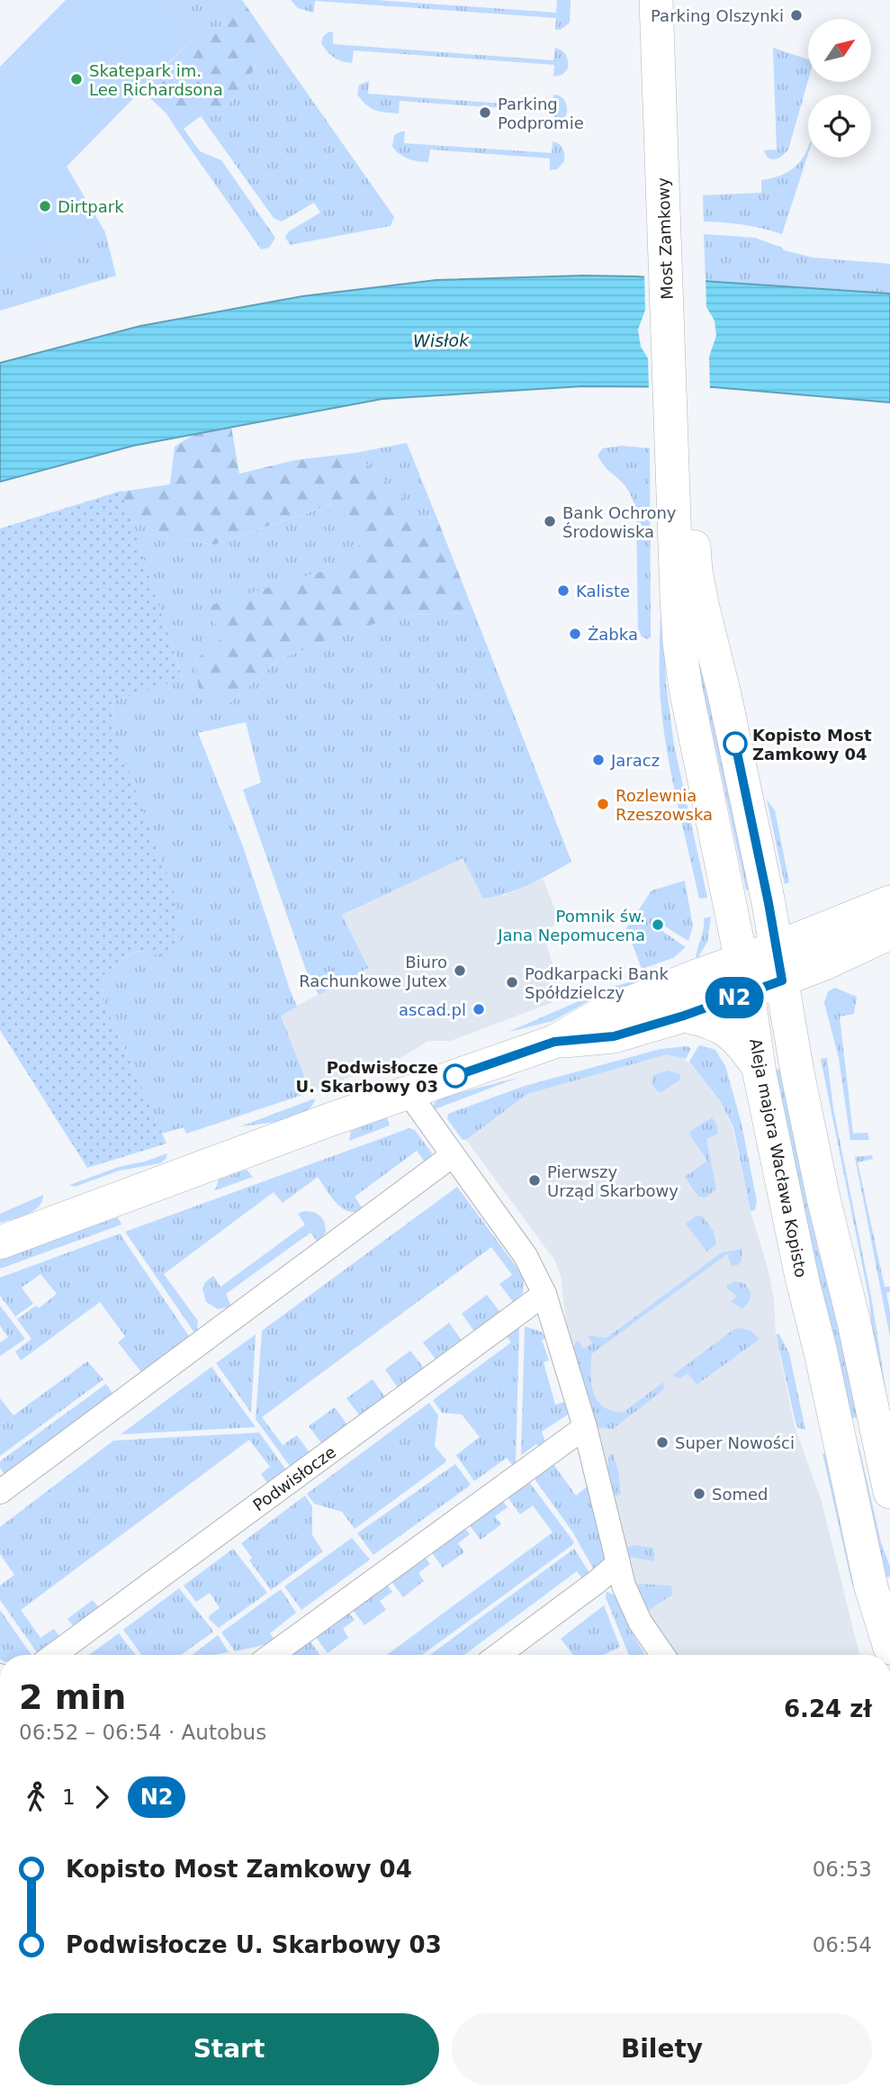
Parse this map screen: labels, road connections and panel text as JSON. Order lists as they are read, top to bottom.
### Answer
{
  "streets": {
    "main road": ["Most Zamkowy", "Aleja majora Wacława Kopisto"],
    "street": ["Podwisłocze"]
  },
  "crossings": [
    ["Most Zamkowy", "Aleja majora Wacława Kopisto"]
  ],
  "water": ["Wisłok"],
  "places": [
    "Parking Olszynki",
    "Skatepark im. Lee Richardsona",
    "Parking Podpromie",
    "Dirtpark",
    "Bank Ochrony Środowiska",
    "Kaliste",
    "Żabka",
    "Kopisto Most Zamkowy 04",
    "Jaracz",
    "Rozlewnia Rzeszowska",
    "Pomnik św. Jana Nepomucena",
    "Biuro Rachunkowe Jutex",
    "Podkarpacki Bank Spółdzielczy",
    "ascad.pl",
    "Podwisłocze U. Skarbowy 03",
    "Pierwszy Urząd Skarbowy",
    "Super Nowości",
    "Somed"
  ],
  "lines": ["bus line N2"],
  "north": "top right",
  "page": {
    "on_map": "N2",
    "heading": ["2 min", "06:52 – 06:54 · Autobus", "6.24 zł"],
    "legs": ["1", "N2"],
    "list": [
      {
        "name": "Kopisto Most Zamkowy 04",
        "value": "06:53"
      },
      {
        "name": "Podwisłocze U. Skarbowy 03",
        "value": "06:54"
      }
    ],
    "buttons": ["Start", "Bilety"]
  }
}
